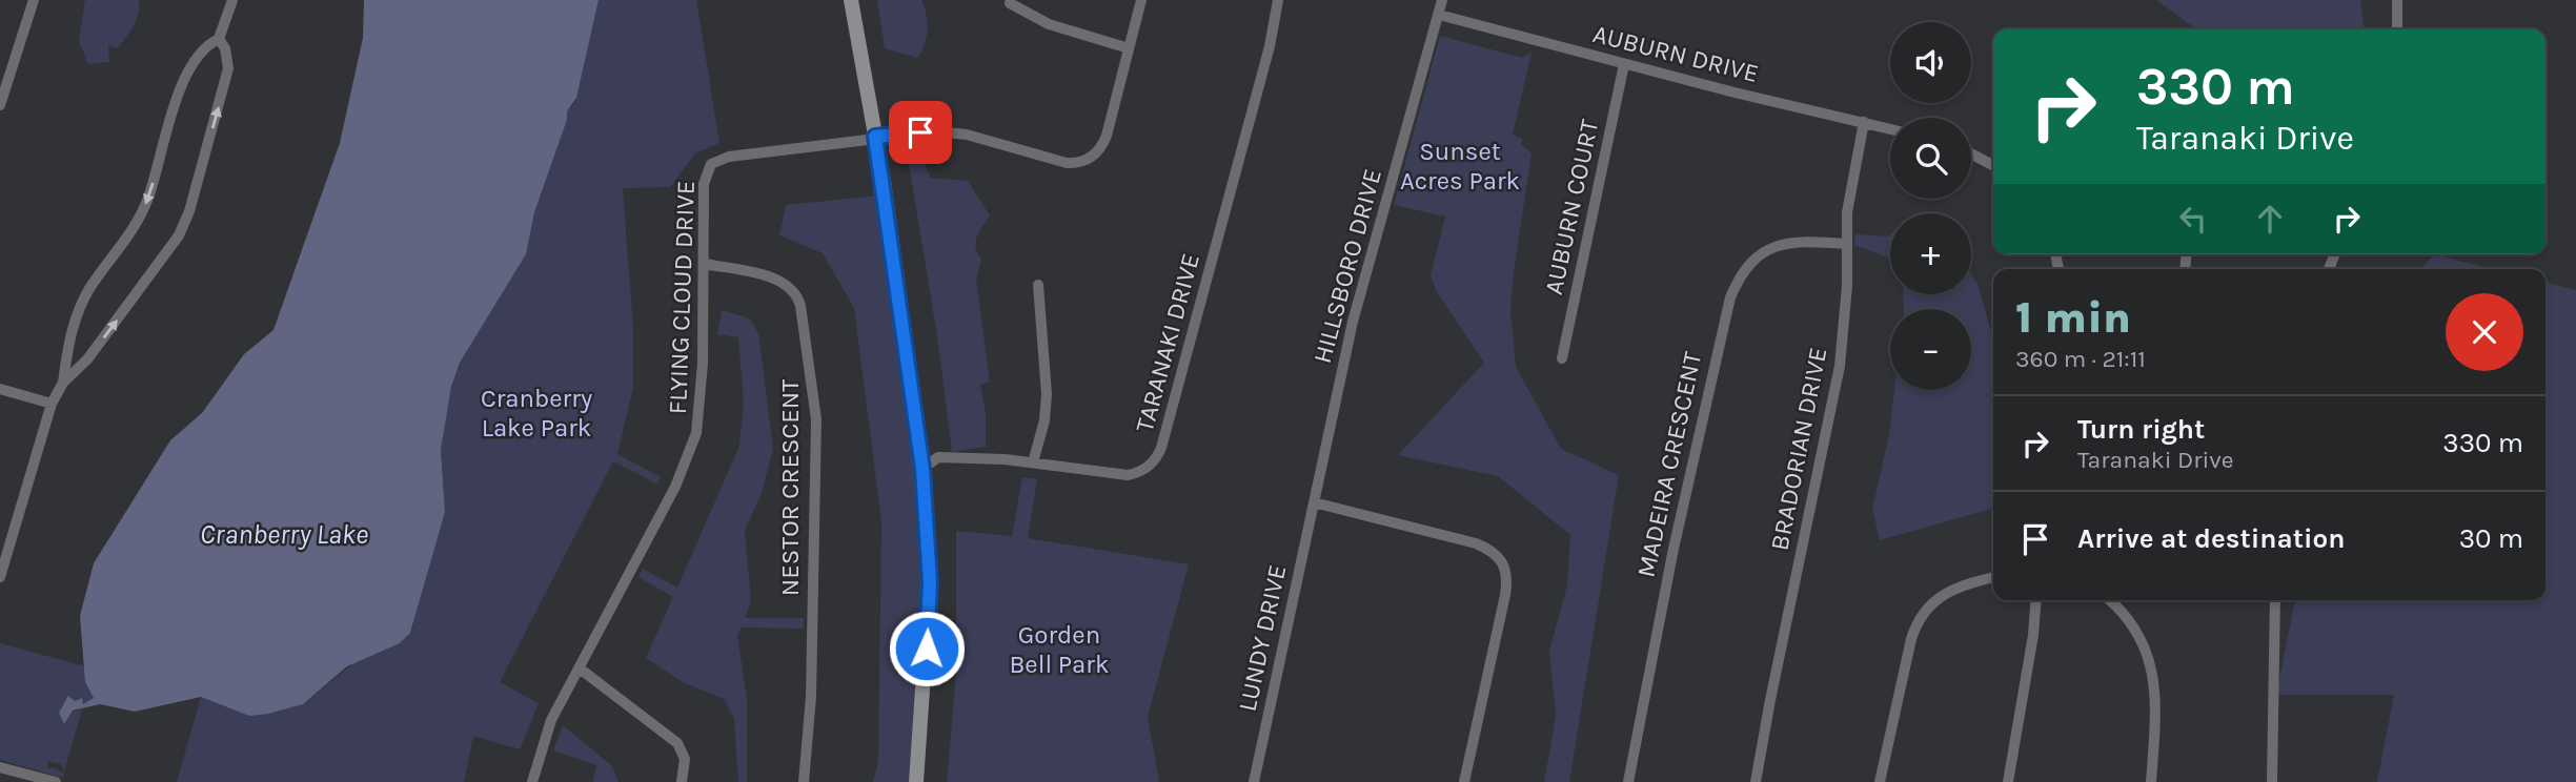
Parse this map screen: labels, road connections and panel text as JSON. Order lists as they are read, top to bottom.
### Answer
{
  "streets": {
    "street": [
      "AUBURN DRIVE",
      "AUBURN COURT",
      "HILLSBORO DRIVE",
      "FLYING CLOUD DRIVE",
      "TARANAKI DRIVE",
      "BRADORIAN DRIVE",
      "MADEIRA CRESCENT",
      "NESTOR CRESCENT",
      "LUNDY DRIVE"
    ]
  },
  "crossings": [
    ["AUBURN DRIVE", "AUBURN COURT"],
    ["AUBURN DRIVE", "HILLSBORO DRIVE"],
    ["AUBURN DRIVE", "BRADORIAN DRIVE"],
    ["HILLSBORO DRIVE", "LUNDY DRIVE"],
    ["FLYING CLOUD DRIVE", "NESTOR CRESCENT"],
    ["BRADORIAN DRIVE", "MADEIRA CRESCENT"]
  ],
  "water": ["Cranberry Lake"],
  "parks": ["Sunset Acres Park", "Cranberry Lake Park", "Gorden Bell Park"],
  "page": {
    "map_buttons": ["+", "−"],
    "turn": ["330 m", "Taranaki Drive"],
    "heading": ["1 min", "360 m · 21:11"],
    "list": [
      {
        "name": "Turn right",
        "note": "Taranaki Drive",
        "value": "330 m"
      },
      {
        "name": "Arrive at destination",
        "value": "30 m"
      }
    ]
  }
}
